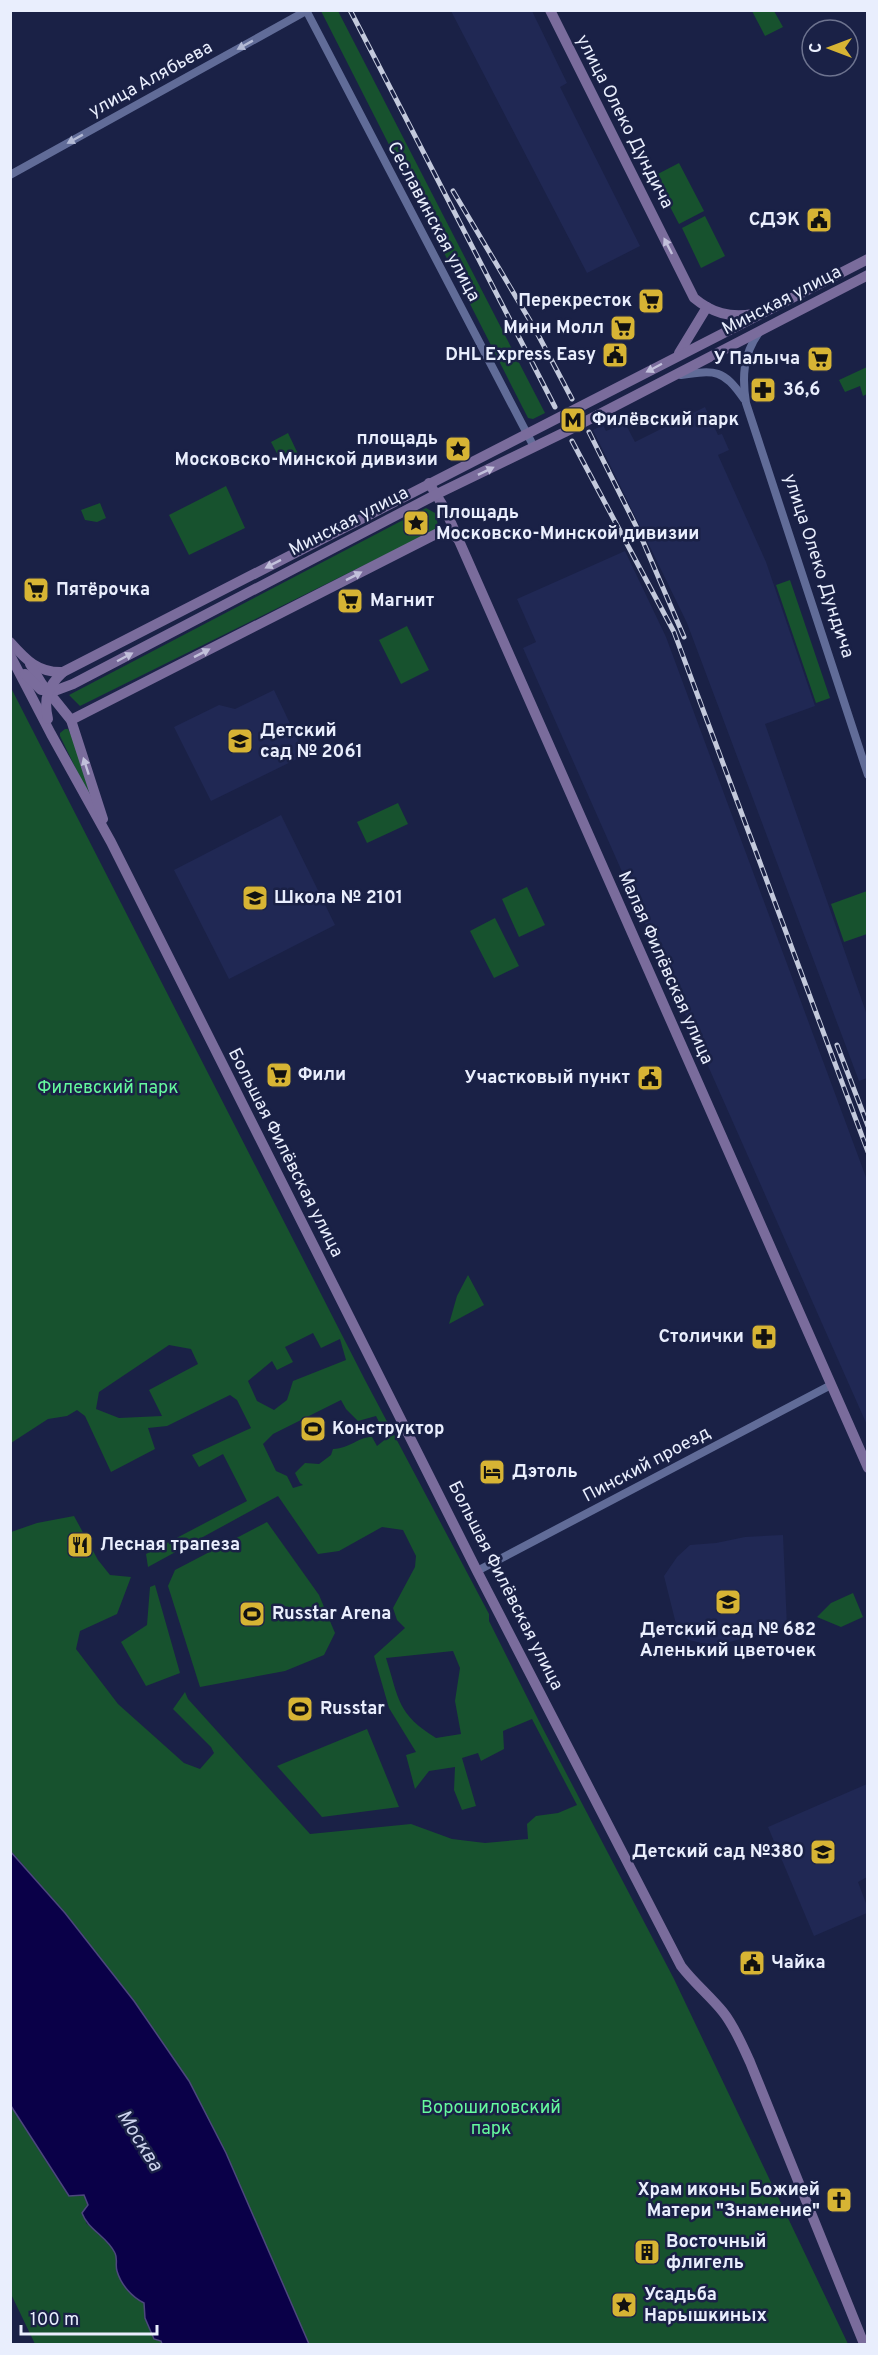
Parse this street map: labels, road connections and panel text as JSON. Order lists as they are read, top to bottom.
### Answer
{
  "streets": {
    "street": [
      "улица Алябьева",
      "улица Олеко Дундича",
      "Сеславинская улица",
      "Минская улица",
      "Малая Филёвская улица",
      "Большая Филёвская улица",
      "Пинский проезд"
    ]
  },
  "crossings": [
    ["улица Алябьева", "Сеславинская улица"],
    ["улица Олеко Дундича", "Минская улица"],
    ["Сеславинская улица", "Минская улица"],
    ["Минская улица", "Малая Филёвская улица"],
    ["Минская улица", "Большая Филёвская улица"],
    ["Малая Филёвская улица", "Пинский проезд"],
    ["Большая Филёвская улица", "Пинский проезд"]
  ],
  "one_way": ["улица Алябьева", "улица Олеко Дундича"],
  "water": ["Москва"],
  "parks": ["Филевский парк", "Ворошиловский парк"],
  "places": {
    "public building": [
      "СДЭК",
      "DHL Express Easy",
      "Участковый пункт",
      "Чайка"
    ],
    "supermarket": [
      "Перекресток",
      "Мини Молл",
      "У Палыча",
      "Пятёрочка",
      "Магнит",
      "Фили"
    ],
    "pharmacy": ["36,6", "Столички"],
    "metro station": ["Филёвский парк"],
    "place": ["площадь Московско-Минской дивизии", "Площадь Московско-Минской дивизии", "Усадьба Нарышкиных"],
    "school or university": [
      "Детский сад № 2061",
      "Школа № 2101",
      "Детский сад № 682 Аленький цветочек",
      "Детский сад №380"
    ],
    "sports": ["Конструктор", "Russtar Arena", "Russtar"],
    "hotel": ["Дэтоль"],
    "restaurant": ["Лесная трапеза"],
    "church": ["Храм иконы Божией Матери \"Знамение\""],
    "building": ["Восточный флигель"]
  },
  "scale_bar": "100 m",
  "north": "left"
}
